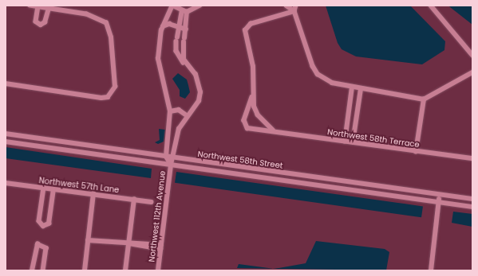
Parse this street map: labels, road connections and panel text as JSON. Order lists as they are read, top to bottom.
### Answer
{
  "streets": {
    "street": [
      "Northwest 58th Terrace",
      "Northwest 58th Street",
      "Northwest 57th Lane",
      "Northwest 112th Avenue"
    ]
  },
  "crossings": [
    ["Northwest 58th Street", "Northwest 112th Avenue"]
  ]
}
